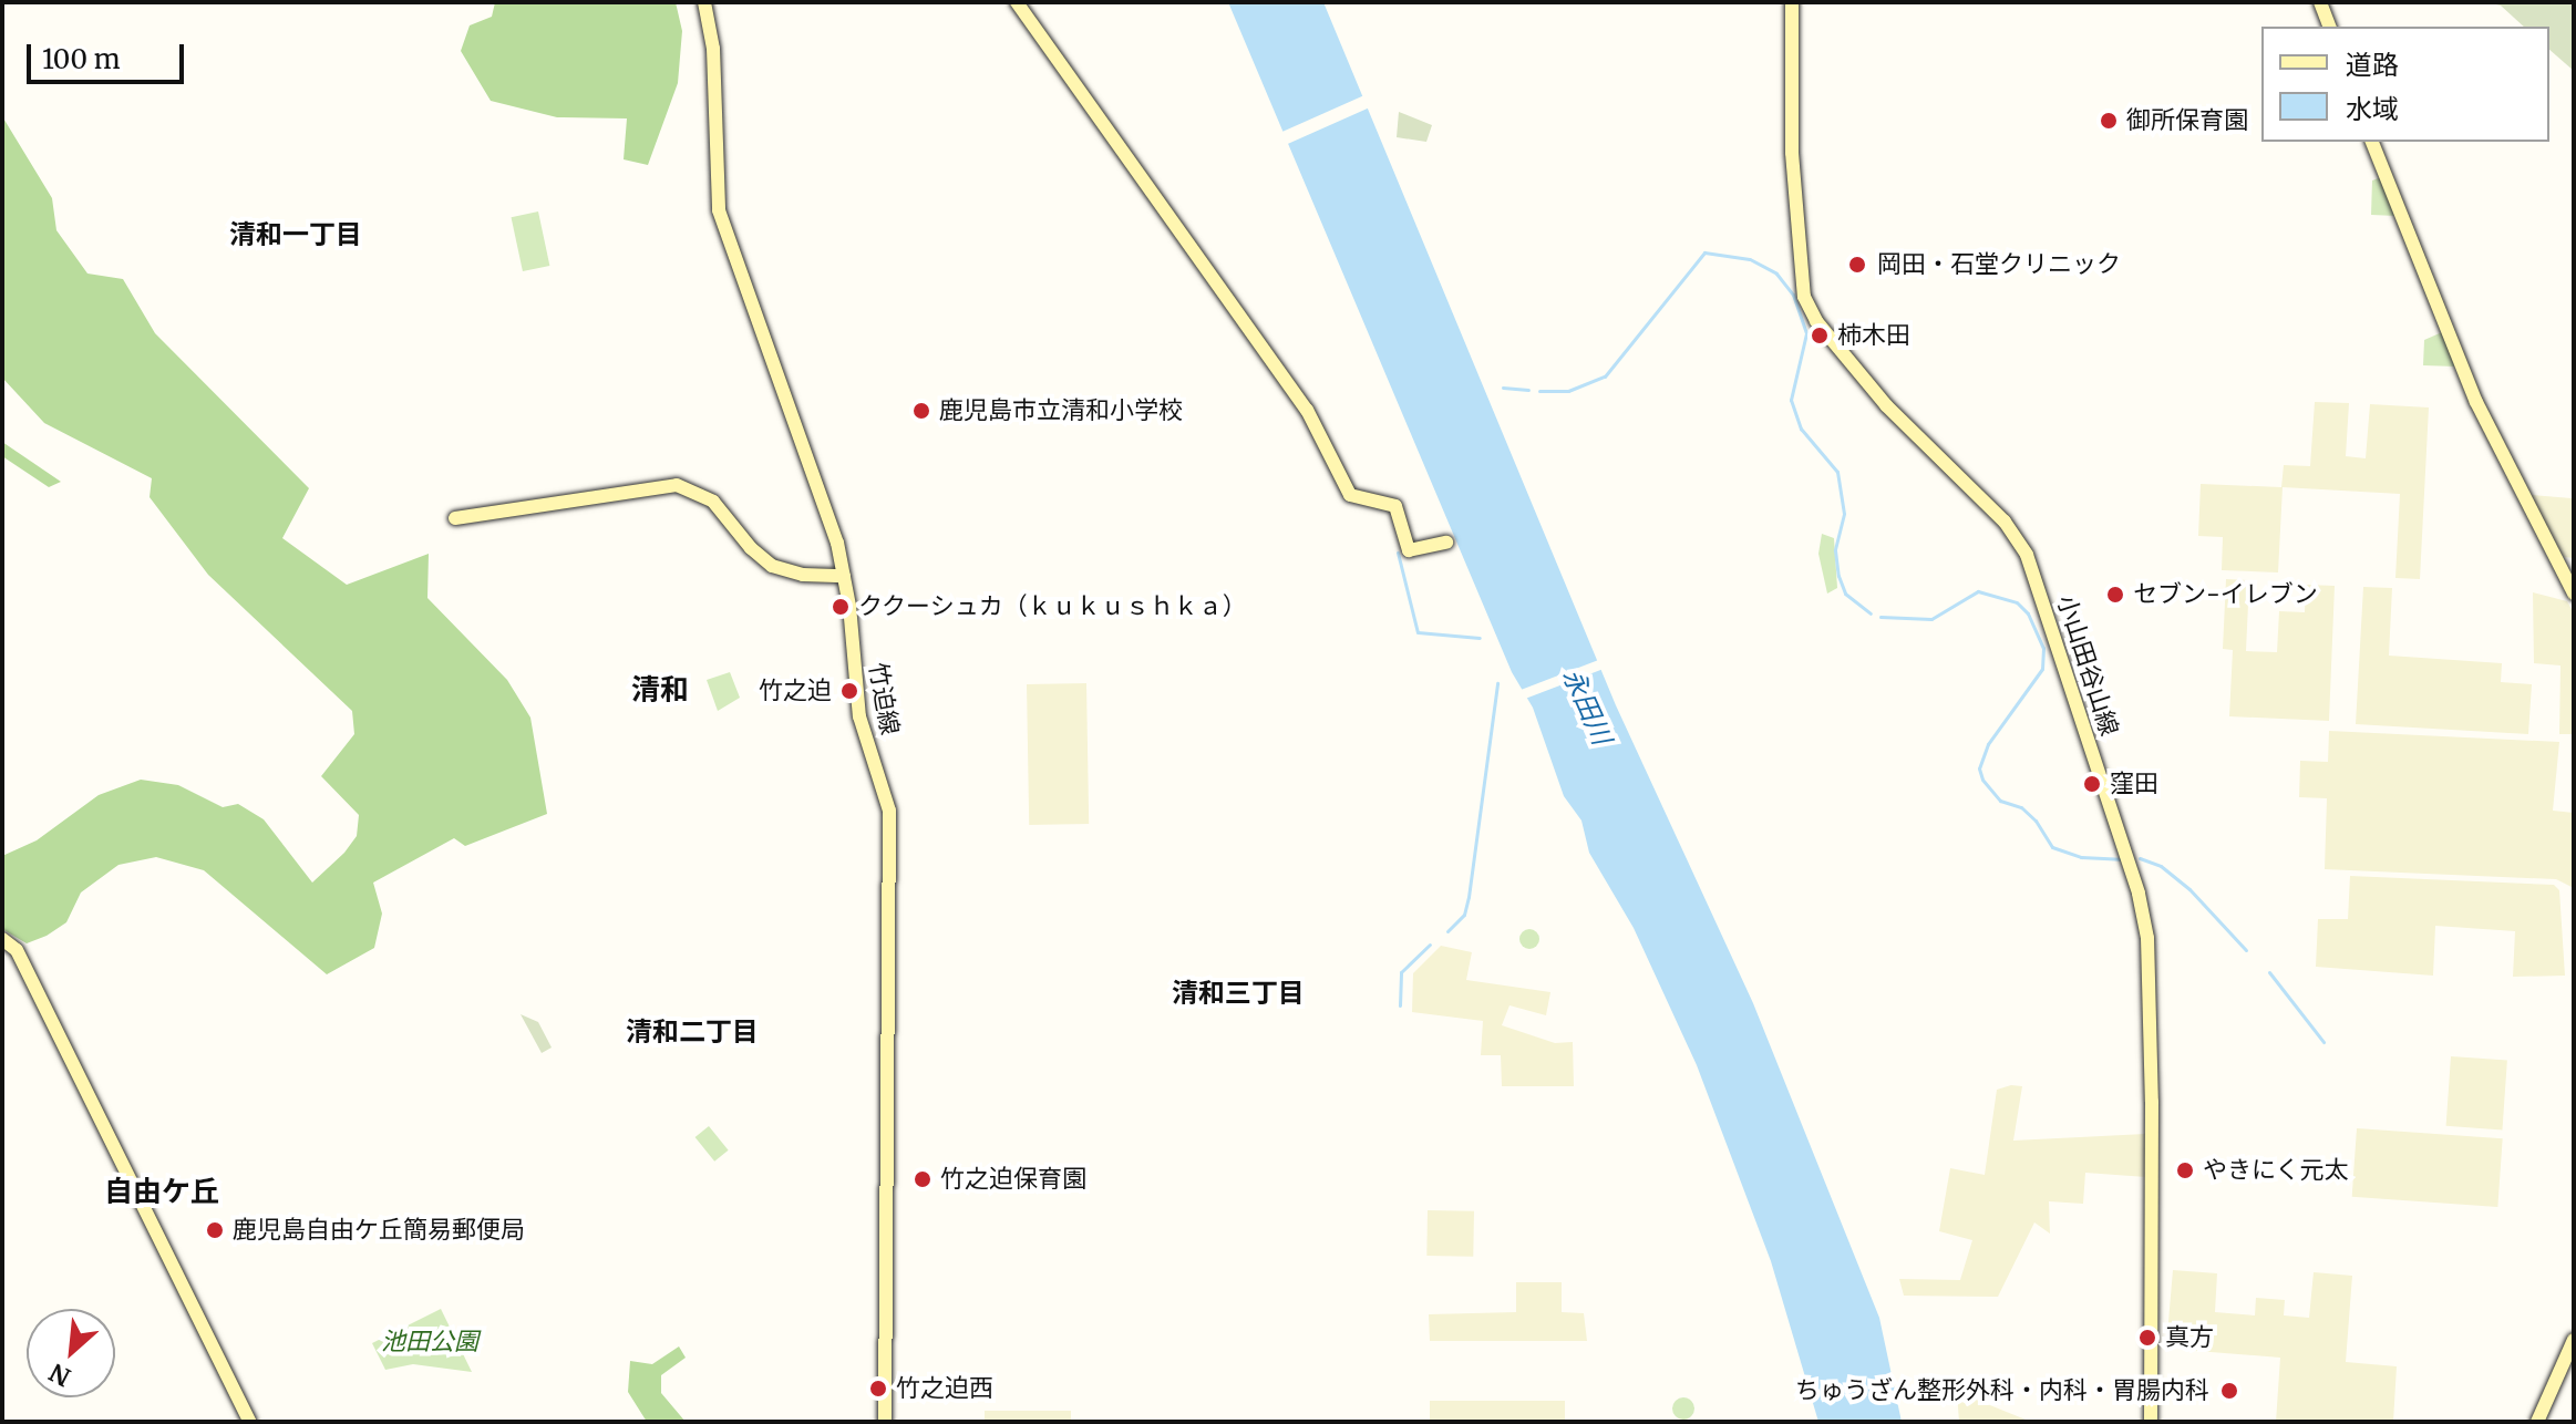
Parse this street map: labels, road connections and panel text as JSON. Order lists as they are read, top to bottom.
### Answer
{
  "streets": {
    "street": ["小山田谷山線", "竹迫線"]
  },
  "districts": [
    "清和一丁目",
    "清和",
    "清和三丁目",
    "清和二丁目",
    "自由ケ丘"
  ],
  "water": ["永田川"],
  "parks": ["池田公園"],
  "places": [
    "御所保育園",
    "岡田・石堂クリニック",
    "柿木田",
    "鹿児島市立清和小学校",
    "セブン-イレブン",
    "ククーシュカ（ｋｕｋｕｓｈｋａ）",
    "竹之迫",
    "窪田",
    "やきにく元太",
    "竹之迫保育園",
    "鹿児島自由ケ丘簡易郵便局",
    "真方",
    "竹之迫西",
    "ちゅうざん整形外科・内科・胃腸内科"
  ],
  "legend": ["道路", "水域"],
  "scale_bar": "100 m",
  "north": "bottom left"
}
